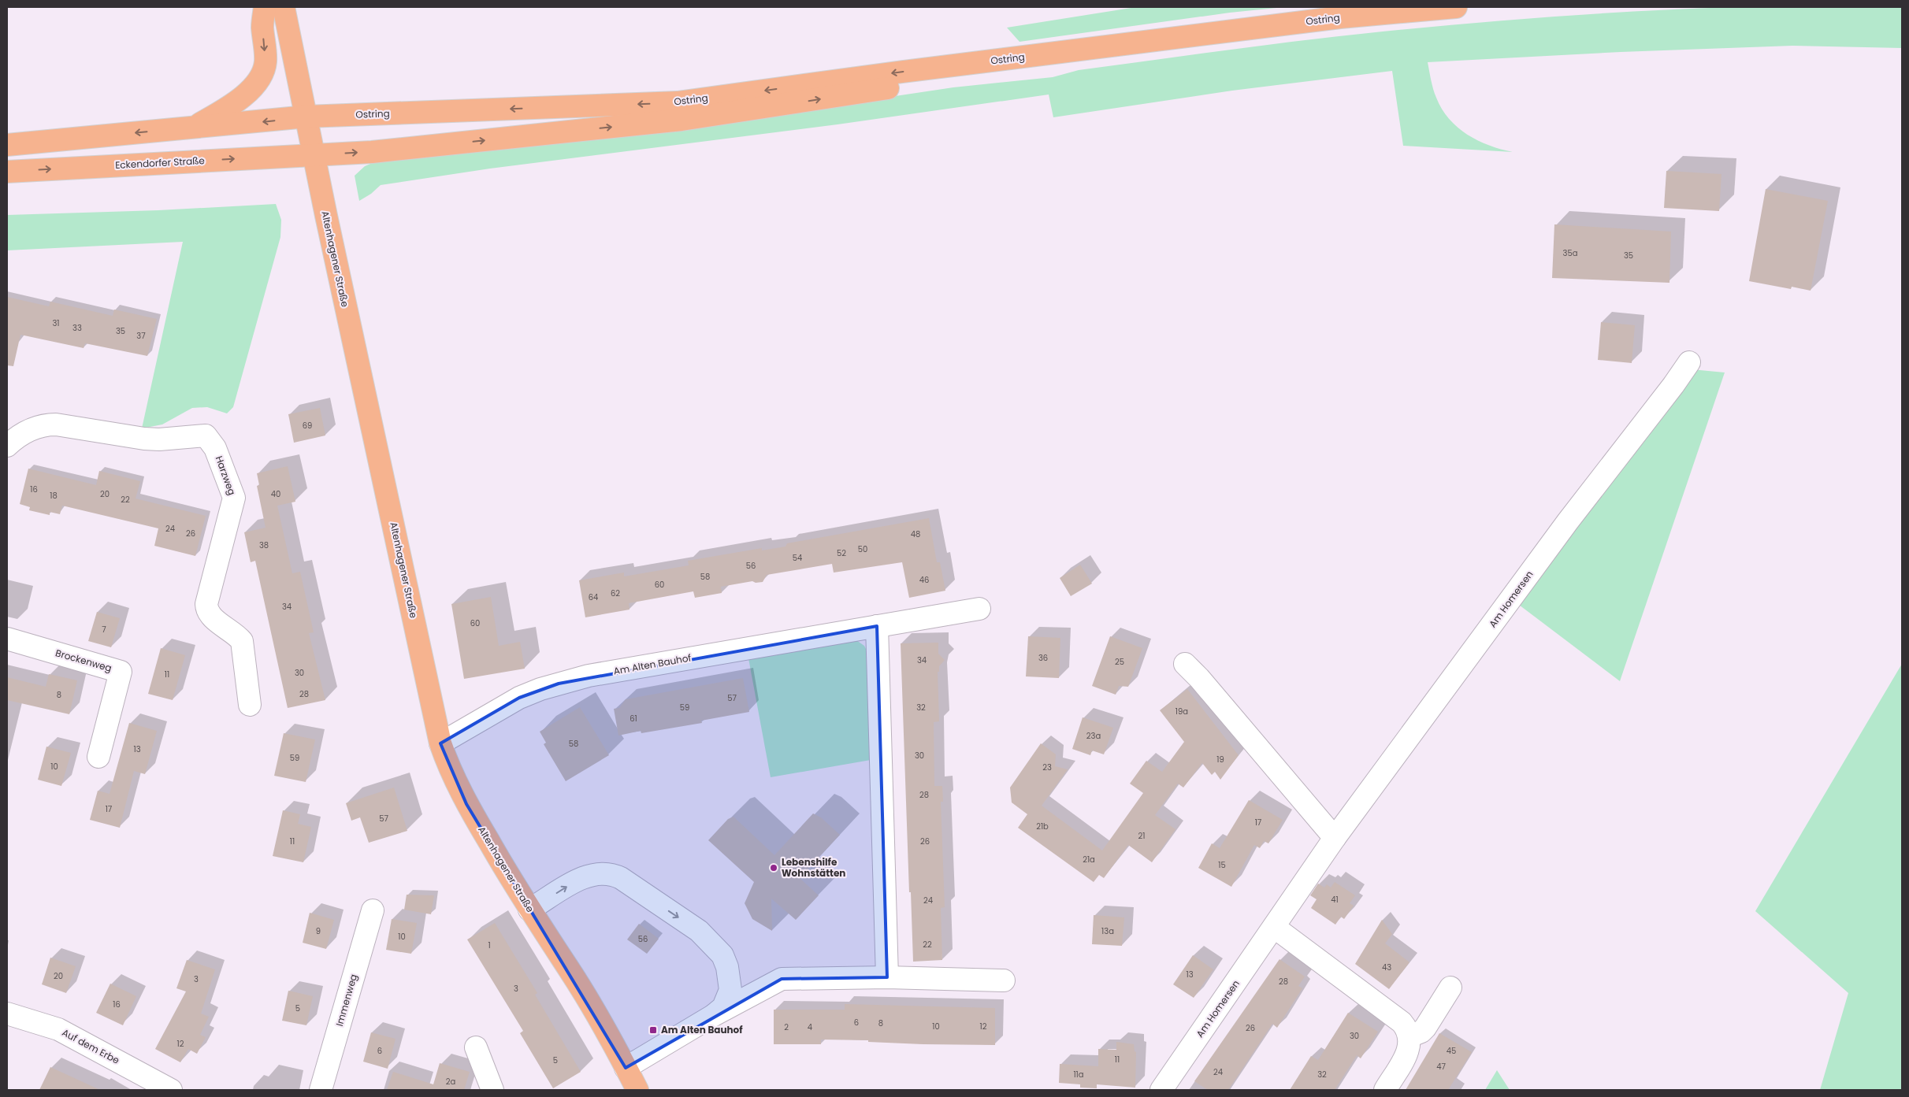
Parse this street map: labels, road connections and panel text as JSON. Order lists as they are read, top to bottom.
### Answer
{
  "streets": {
    "main road": ["Ostring", "Eckendorfer Straße", "Altenhagener Straße"],
    "street": [
      "Harzweg",
      "Am Homersen",
      "Brockenweg",
      "Am Alten Bauhof",
      "Immenweg",
      "Auf dem Erbe"
    ]
  },
  "crossings": [
    ["Ostring", "Eckendorfer Straße"],
    ["Ostring", "Altenhagener Straße"],
    ["Eckendorfer Straße", "Altenhagener Straße"],
    ["Altenhagener Straße", "Am Alten Bauhof"]
  ],
  "places": {
    "other": ["Lebenshilfe Wohnstätten"],
    "transit": ["Am Alten Bauhof"]
  },
  "house_numbers": [
    "35a",
    "35",
    "31",
    "33",
    "35",
    "37",
    "69",
    "16",
    "20",
    "40",
    "18",
    "22",
    "24",
    "26",
    "48",
    "38",
    "50",
    "52",
    "54",
    "56",
    "58",
    "46",
    "60",
    "62",
    "64",
    "34",
    "60",
    "7",
    "36",
    "34",
    "25",
    "30",
    "11",
    "28",
    "8",
    "57",
    "59",
    "32",
    "19a",
    "61",
    "23a",
    "58",
    "13",
    "30",
    "59",
    "19",
    "10",
    "23",
    "28",
    "17",
    "57",
    "17",
    "21b",
    "21",
    "11",
    "26",
    "21a",
    "15",
    "41",
    "24",
    "9",
    "13a",
    "10",
    "56",
    "22",
    "1",
    "43",
    "13",
    "20",
    "3",
    "28",
    "3",
    "16",
    "5",
    "6",
    "8",
    "10",
    "12",
    "2",
    "4",
    "26",
    "30",
    "12",
    "6",
    "45",
    "11",
    "5",
    "47",
    "24",
    "11a",
    "32",
    "2a"
  ]
}
